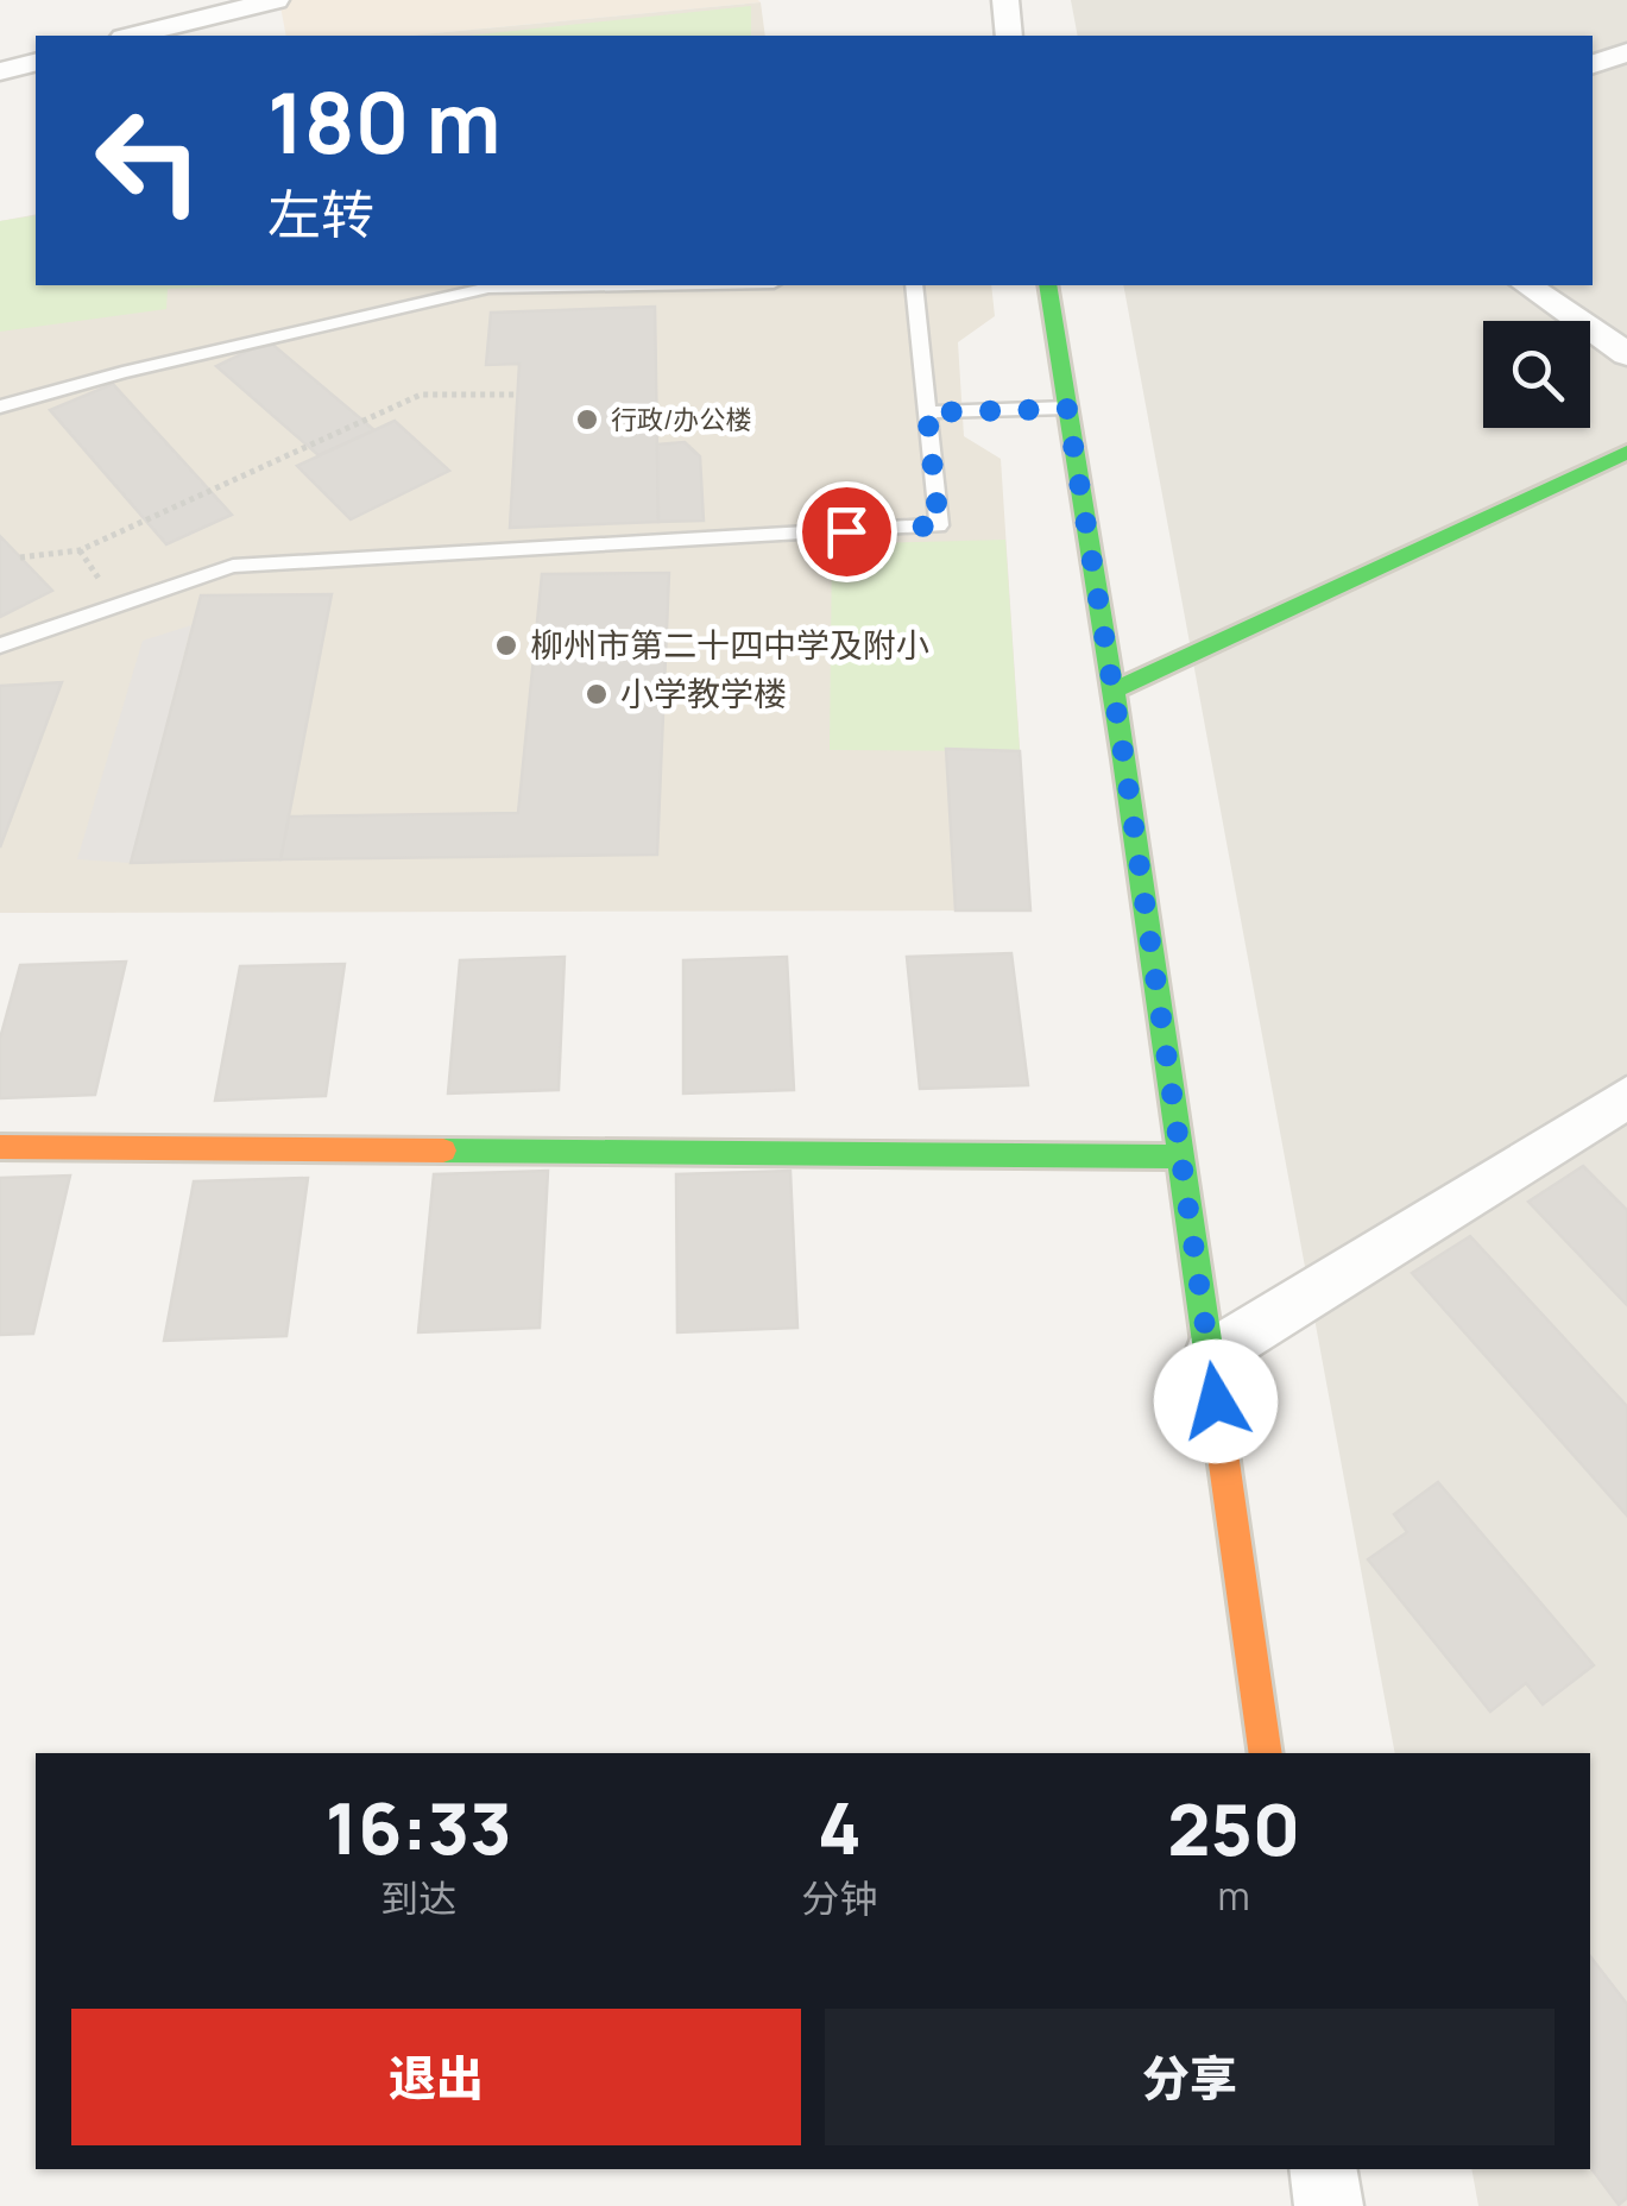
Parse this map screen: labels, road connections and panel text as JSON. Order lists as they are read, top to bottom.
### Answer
{
  "places": ["行政/办公楼", "柳州市第二十四中学及附小", "小学教学楼"],
  "page": {
    "turn": ["180 m", "左转"],
    "eta": [
      "16:33",
      "到达",
      "4",
      "分钟",
      "250",
      "m"
    ],
    "buttons": ["退出", "分享"]
  }
}
